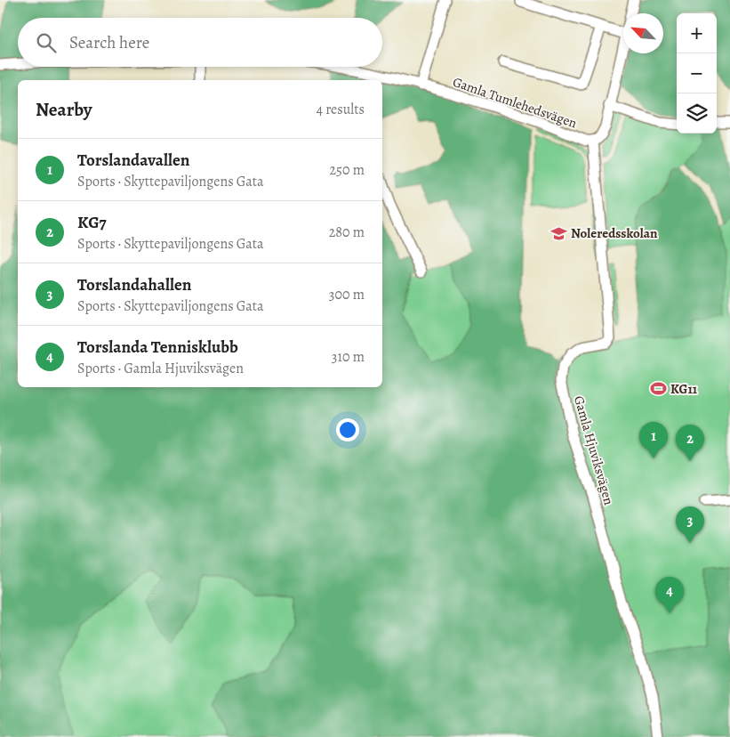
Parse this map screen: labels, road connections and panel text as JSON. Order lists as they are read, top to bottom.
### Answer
{
  "streets": {
    "street": ["Gamla Tumlehedsvägen", "Gamla Hjuviksvägen"]
  },
  "crossings": [
    ["Gamla Tumlehedsvägen", "Gamla Hjuviksvägen"]
  ],
  "places": {
    "school or university": ["Noleredsskolan"],
    "sports": ["KG11"]
  },
  "north": "top left",
  "page": {
    "map_buttons": ["+", "−"],
    "search": "Search here",
    "heading": ["Nearby", "4 results"],
    "list": [
      {
        "mark": "1",
        "name": "Torslandavallen",
        "note": "Sports · Skyttepaviljongens Gata",
        "value": "250 m"
      },
      {
        "mark": "2",
        "name": "KG7",
        "note": "Sports · Skyttepaviljongens Gata",
        "value": "280 m"
      },
      {
        "mark": "3",
        "name": "Torslandahallen",
        "note": "Sports · Skyttepaviljongens Gata",
        "value": "300 m"
      },
      {
        "mark": "4",
        "name": "Torslanda Tennisklubb",
        "note": "Sports · Gamla Hjuviksvägen",
        "value": "310 m"
      }
    ],
    "pins": [
      "1",
      "2",
      "3",
      "4"
    ]
  }
}
